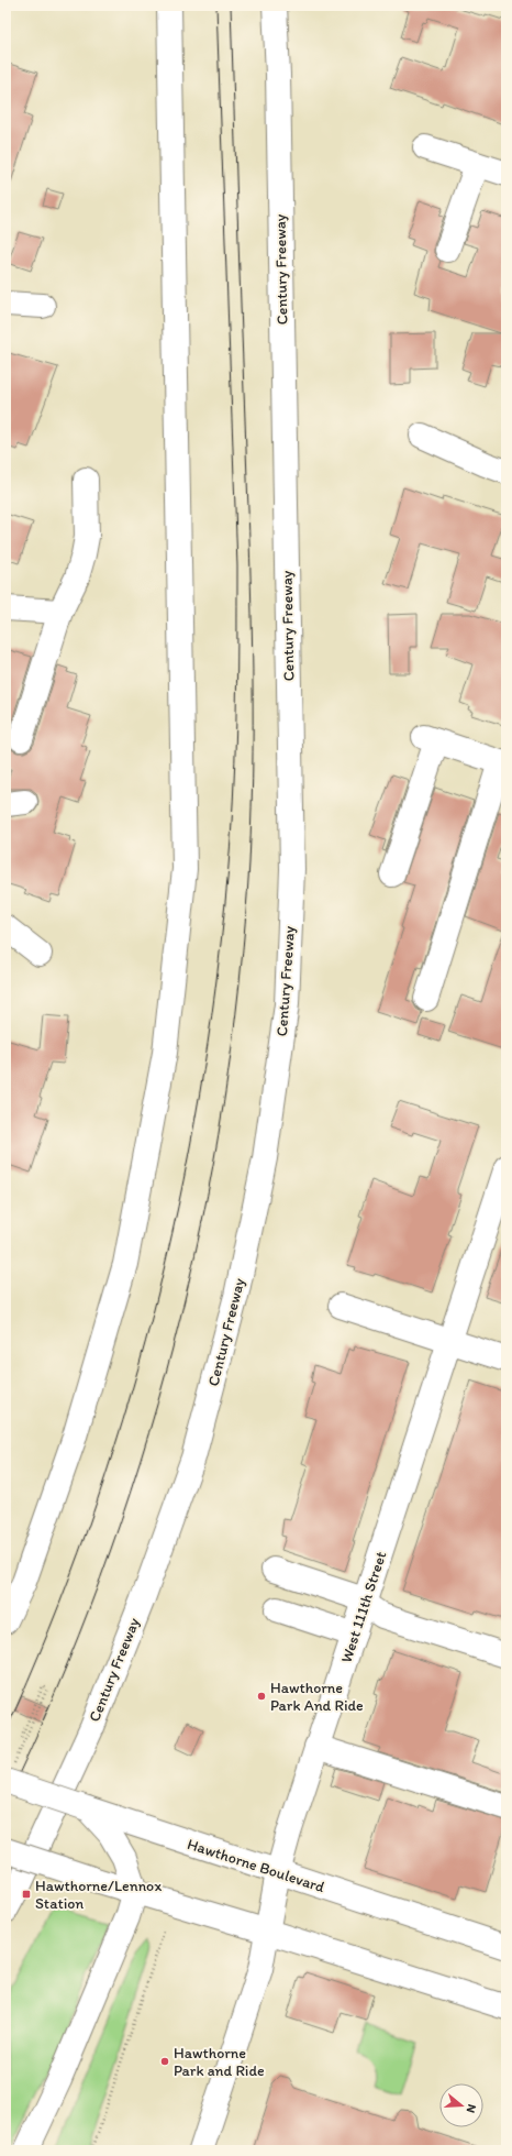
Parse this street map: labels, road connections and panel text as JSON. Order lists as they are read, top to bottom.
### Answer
{
  "streets": {
    "main road": ["Century Freeway", "West 111th Street", "Hawthorne Boulevard"]
  },
  "crossings": [
    ["West 111th Street", "Hawthorne Boulevard"]
  ],
  "places": {
    "other": ["Hawthorne Park And Ride", "Hawthorne Park and Ride"],
    "transit": ["Hawthorne/Lennox Station"]
  },
  "north": "right"
}
